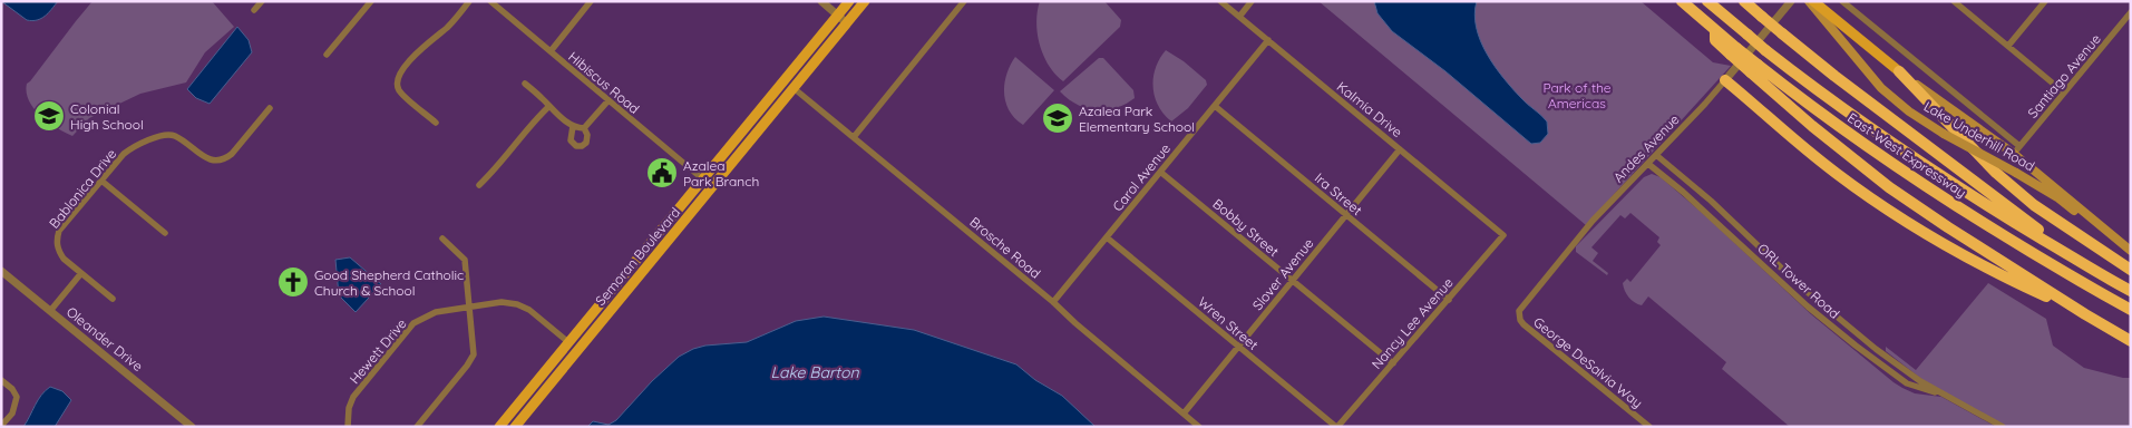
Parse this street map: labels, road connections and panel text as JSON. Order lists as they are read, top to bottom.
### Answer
{
  "streets": {
    "highway": ["East-West Expressway"],
    "main road": ["Lake Underhill Road", "Semoran Boulevard"],
    "street": [
      "Santiago Avenue",
      "Hibiscus Road",
      "Kalmia Drive",
      "Andes Avenue",
      "Carol Avenue",
      "Bablonica Drive",
      "Ira Street",
      "Bobby Street",
      "Brosche Road",
      "Slover Avenue",
      "ORL Tower Road",
      "Wren Street",
      "Nancy Lee Avenue",
      "Oleander Drive",
      "Hewett Drive",
      "George DeSalvia Way"
    ]
  },
  "crossings": [
    ["Santiago Avenue", "Lake Underhill Road"],
    ["Hibiscus Road", "Semoran Boulevard"],
    ["Kalmia Drive", "Carol Avenue"],
    ["Kalmia Drive", "Slover Avenue"],
    ["Kalmia Drive", "Nancy Lee Avenue"],
    ["Andes Avenue", "ORL Tower Road"],
    ["Andes Avenue", "George DeSalvia Way"],
    ["Carol Avenue", "Ira Street"],
    ["Carol Avenue", "Bobby Street"],
    ["Carol Avenue", "Brosche Road"],
    ["Carol Avenue", "Wren Street"],
    ["Ira Street", "Slover Avenue"],
    ["Ira Street", "Nancy Lee Avenue"],
    ["Bobby Street", "Slover Avenue"],
    ["Bobby Street", "Nancy Lee Avenue"],
    ["Brosche Road", "Semoran Boulevard"],
    ["Brosche Road", "Slover Avenue"],
    ["Semoran Boulevard", "Hewett Drive"],
    ["Slover Avenue", "Wren Street"],
    ["Wren Street", "Nancy Lee Avenue"]
  ],
  "water": ["Lake Barton"],
  "parks": ["Park of the Americas"],
  "places": {
    "school or university": ["Colonial High School", "Azalea Park Elementary School"],
    "public building": ["Azalea Park Branch"],
    "church": ["Good Shepherd Catholic Church & School"]
  }
}
